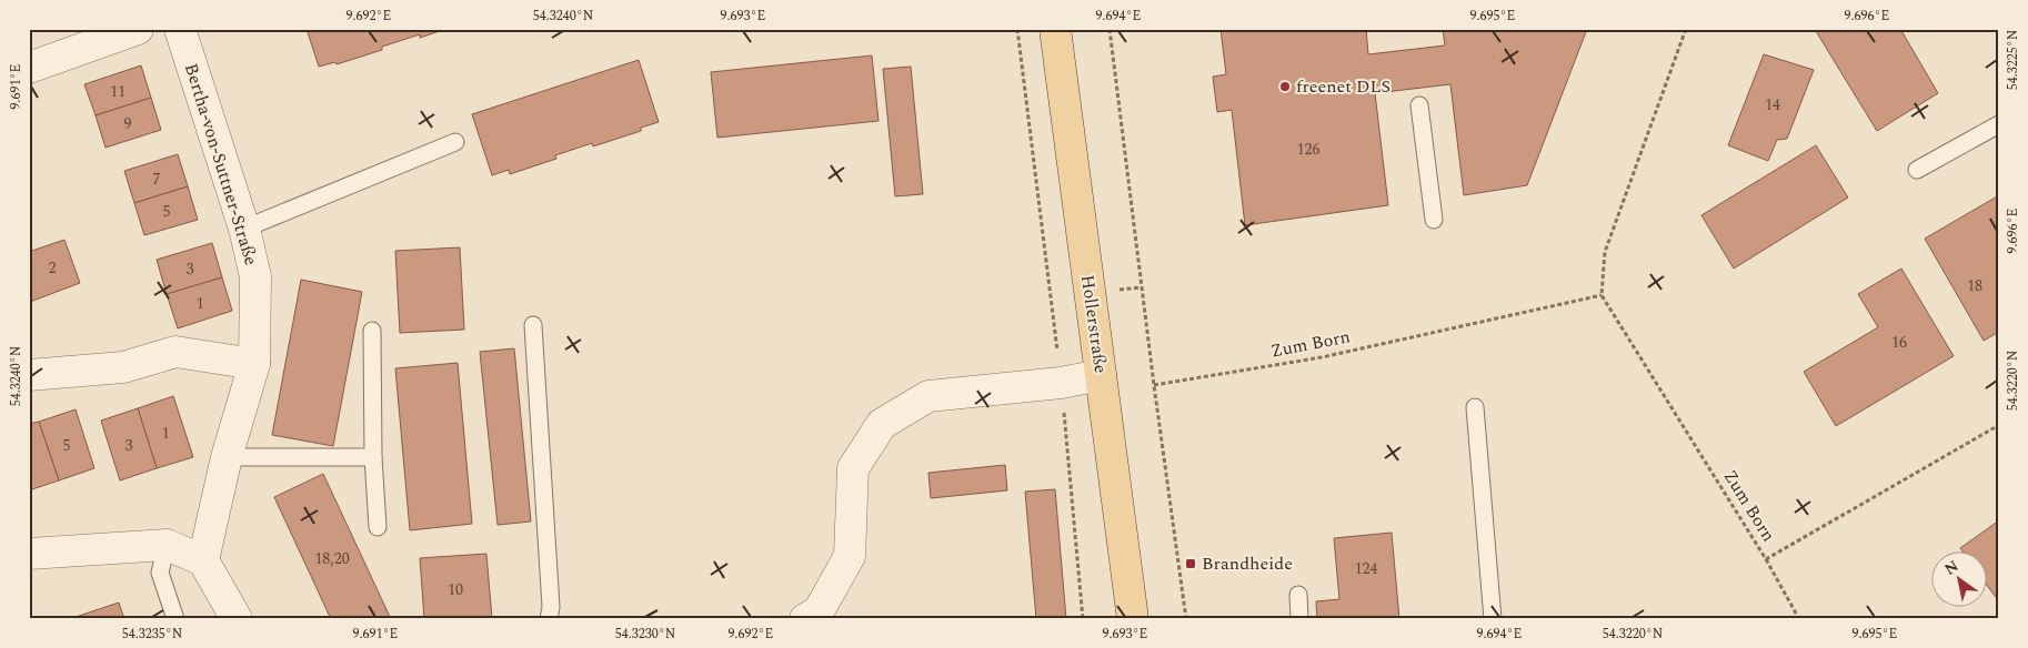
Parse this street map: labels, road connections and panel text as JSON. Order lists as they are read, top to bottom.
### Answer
{
  "streets": {
    "main road": ["Hollerstraße"],
    "street": ["Bertha-von-Suttner-Straße"],
    "path": ["Zum Born"]
  },
  "places": {
    "other": ["freenet DLS"],
    "transit": ["Brandheide"]
  },
  "house_numbers": [
    "11",
    "14",
    "9",
    "126",
    "7",
    "5",
    "2",
    "3",
    "18",
    "1",
    "16",
    "1",
    "5",
    "3",
    "18,20",
    "124",
    "10"
  ],
  "north": "top left",
  "coordinates": [
    "9.692°E",
    "54.3240°N",
    "9.693°E",
    "9.694°E",
    "9.695°E",
    "9.696°E",
    "54.3225°N",
    "9.691°E",
    "54.3220°N",
    "54.3235°N",
    "54.3230°N"
  ]
}
